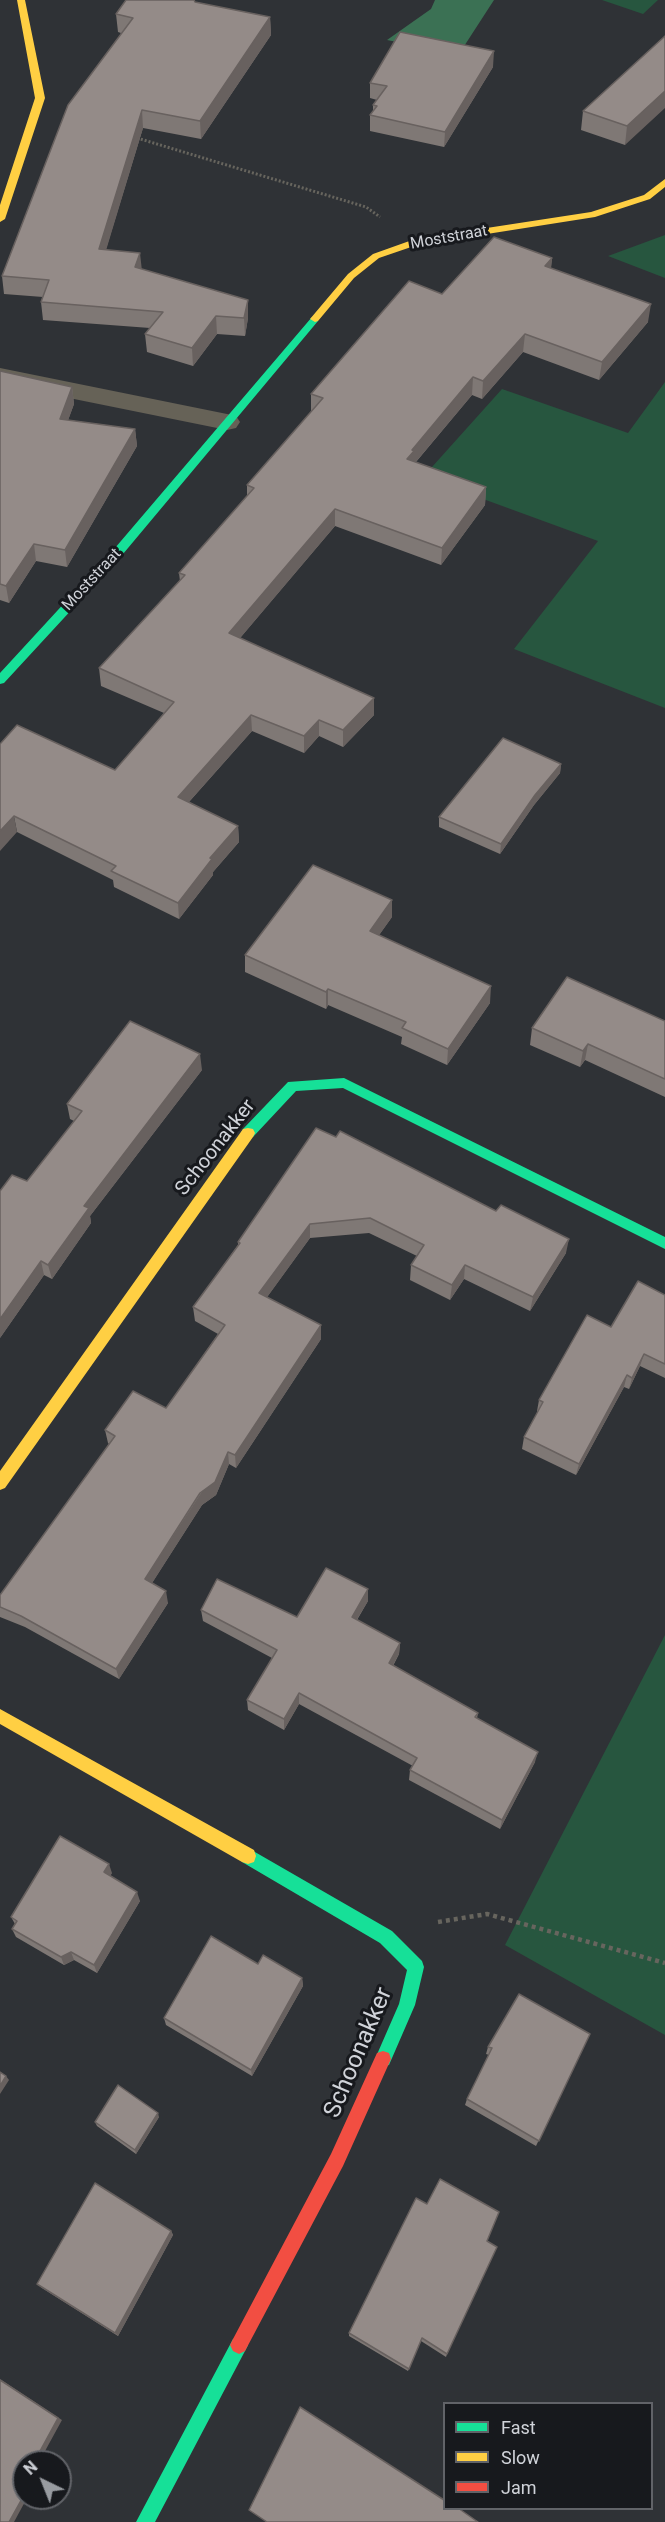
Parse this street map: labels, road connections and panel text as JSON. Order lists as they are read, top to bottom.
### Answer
{
  "streets": {
    "street": ["Moststraat", "Schoonakker"]
  },
  "legend": ["Fast", "Slow", "Jam"],
  "north": "top left"
}
